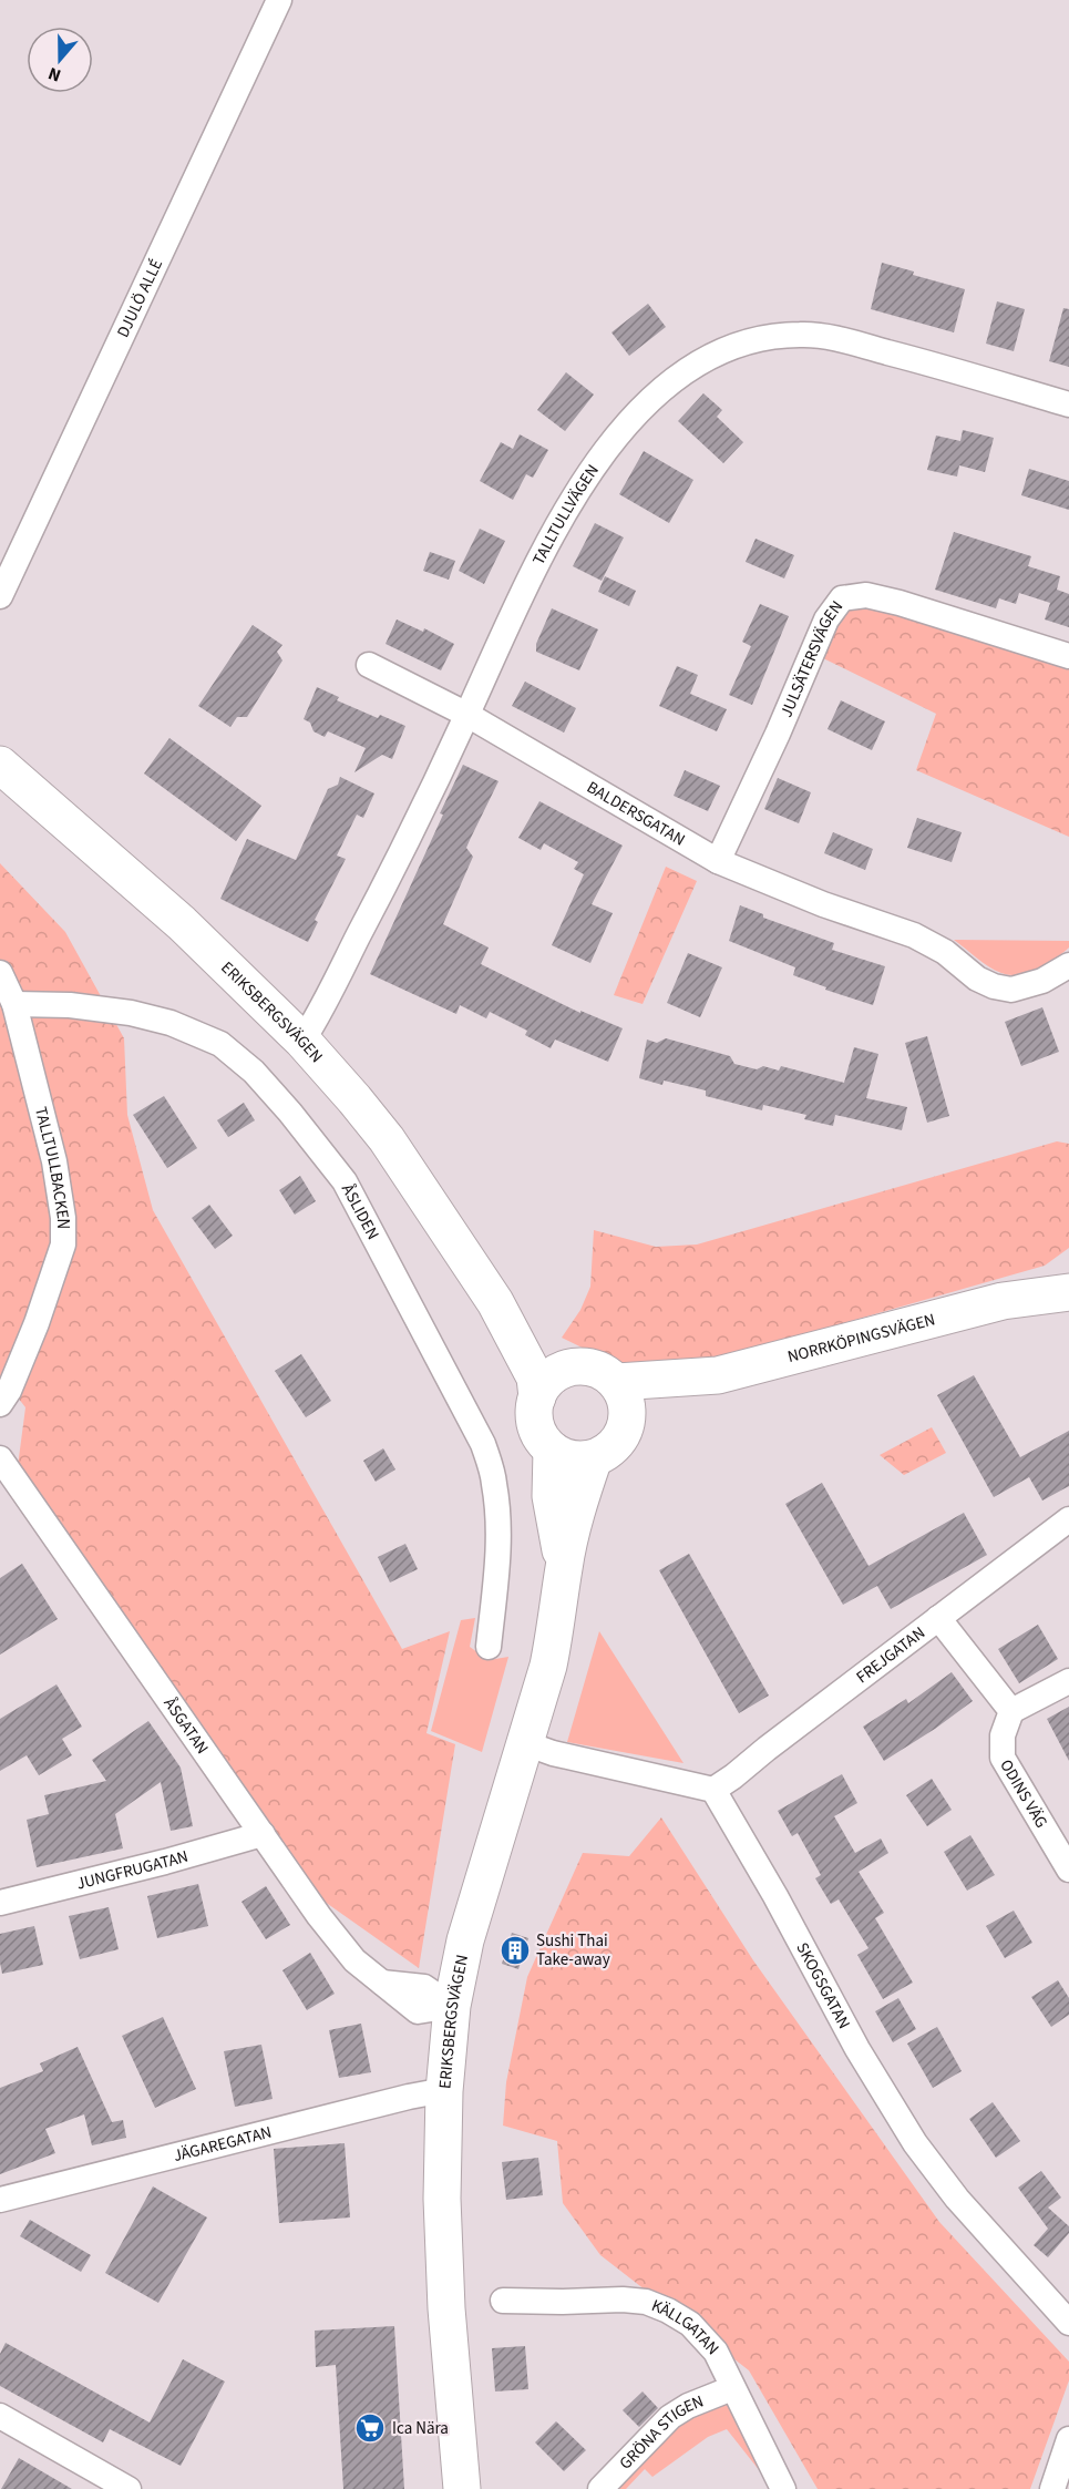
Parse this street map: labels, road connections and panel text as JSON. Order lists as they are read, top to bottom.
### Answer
{
  "streets": {
    "main road": ["ERIKSBERGSVÄGEN", "NORRKÖPINGSVÄGEN"],
    "street": [
      "DJULÖ ALLÉ",
      "TALLTULLVÄGEN",
      "JULSÄTERSVÄGEN",
      "BALDERSGATAN",
      "TALLTULLBACKEN",
      "ÅSLIDEN",
      "FREJGATAN",
      "ÅSGATAN",
      "ODINS VÄG",
      "JUNGFRUGATAN",
      "SKOGSGATAN",
      "JÄGAREGATAN",
      "KÄLLGATAN",
      "GRÖNA STIGEN"
    ]
  },
  "crossings": [
    ["TALLTULLVÄGEN", "BALDERSGATAN"],
    ["TALLTULLVÄGEN", "ERIKSBERGSVÄGEN"],
    ["JULSÄTERSVÄGEN", "BALDERSGATAN"],
    ["ERIKSBERGSVÄGEN", "NORRKÖPINGSVÄGEN"],
    ["ERIKSBERGSVÄGEN", "ÅSGATAN"],
    ["ERIKSBERGSVÄGEN", "JÄGAREGATAN"],
    ["TALLTULLBACKEN", "ÅSLIDEN"],
    ["FREJGATAN", "SKOGSGATAN"],
    ["ÅSGATAN", "JUNGFRUGATAN"],
    ["KÄLLGATAN", "GRÖNA STIGEN"]
  ],
  "places": {
    "building": ["Sushi Thai Take-away"],
    "supermarket": ["Ica Nära"]
  },
  "north": "bottom"
}
